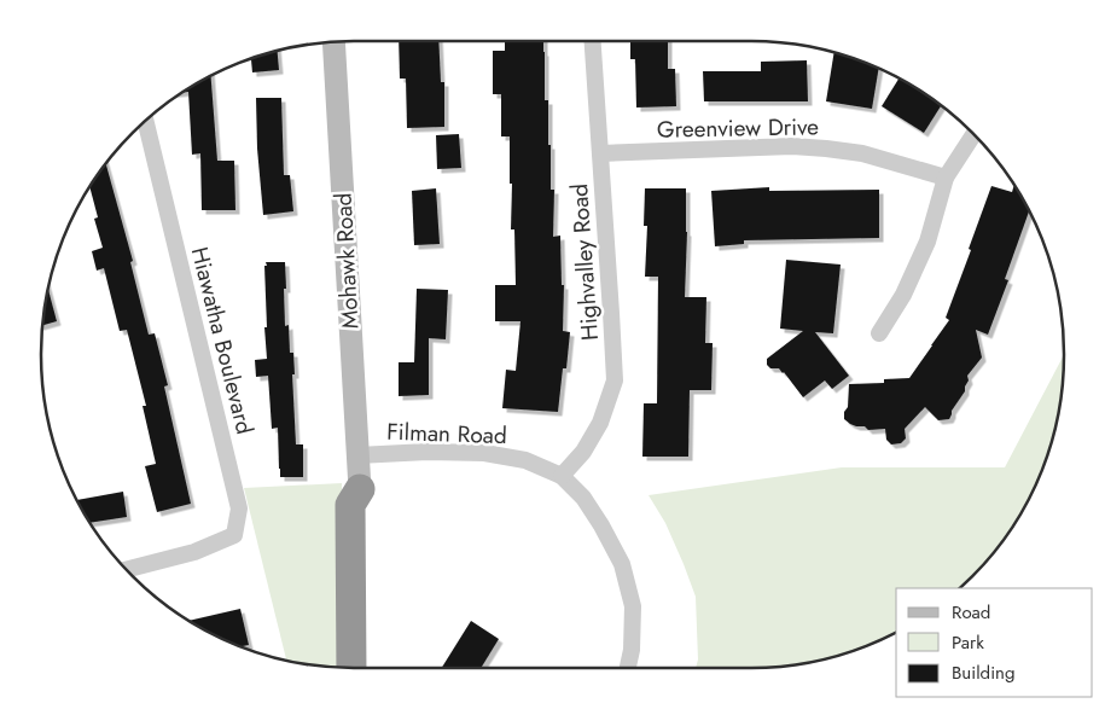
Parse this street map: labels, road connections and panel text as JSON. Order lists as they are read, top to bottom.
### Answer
{
  "streets": {
    "main road": ["Mohawk Road"],
    "street": [
      "Greenview Drive",
      "Highvalley Road",
      "Hiawatha Boulevard",
      "Filman Road"
    ]
  },
  "crossings": [
    ["Greenview Drive", "Highvalley Road"],
    ["Mohawk Road", "Filman Road"],
    ["Highvalley Road", "Filman Road"]
  ],
  "legend": ["Road", "Park", "Building"]
}
